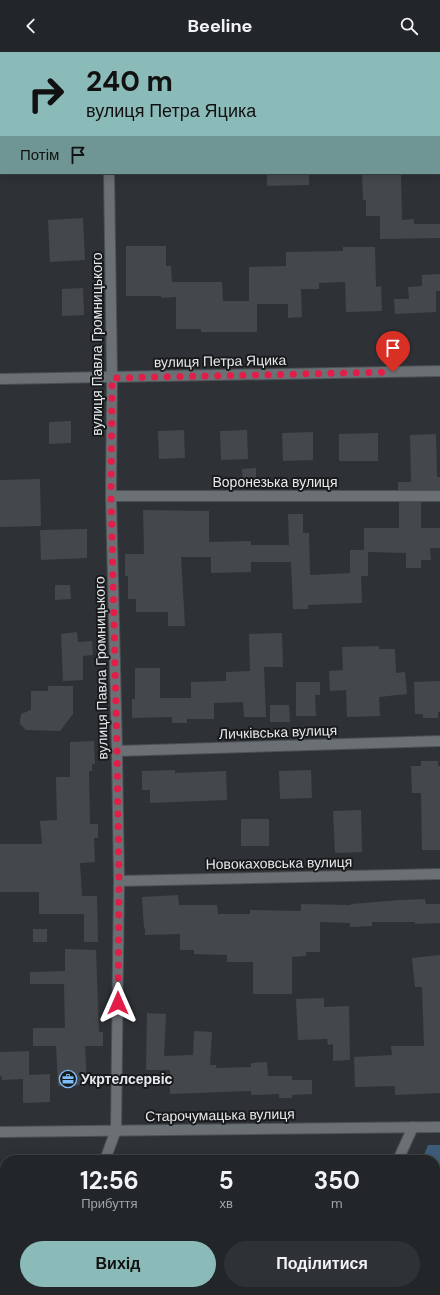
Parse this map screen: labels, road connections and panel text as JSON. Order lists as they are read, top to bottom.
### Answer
{
  "streets": {
    "street": [
      "вулиця Павла Громницького",
      "вулиця Петра Яцика",
      "Воронезька вулиця",
      "Личківська вулиця",
      "Новокаховська вулиця",
      "Старочумацька вулиця"
    ]
  },
  "crossings": [
    ["вулиця Павла Громницького", "вулиця Петра Яцика"],
    ["вулиця Павла Громницького", "Воронезька вулиця"],
    ["вулиця Павла Громницького", "Личківська вулиця"],
    ["вулиця Павла Громницького", "Новокаховська вулиця"],
    ["вулиця Павла Громницького", "Старочумацька вулиця"]
  ],
  "places": {
    "office": ["Укртелсервіс"]
  },
  "page": {
    "header": "Beeline",
    "turn": ["240 m", "вулиця Петра Яцика"],
    "then": "Потім",
    "eta": [
      "12:56",
      "Прибуття",
      "5",
      "хв",
      "350",
      "m"
    ],
    "buttons": ["Вихід", "Поділитися"]
  }
}
